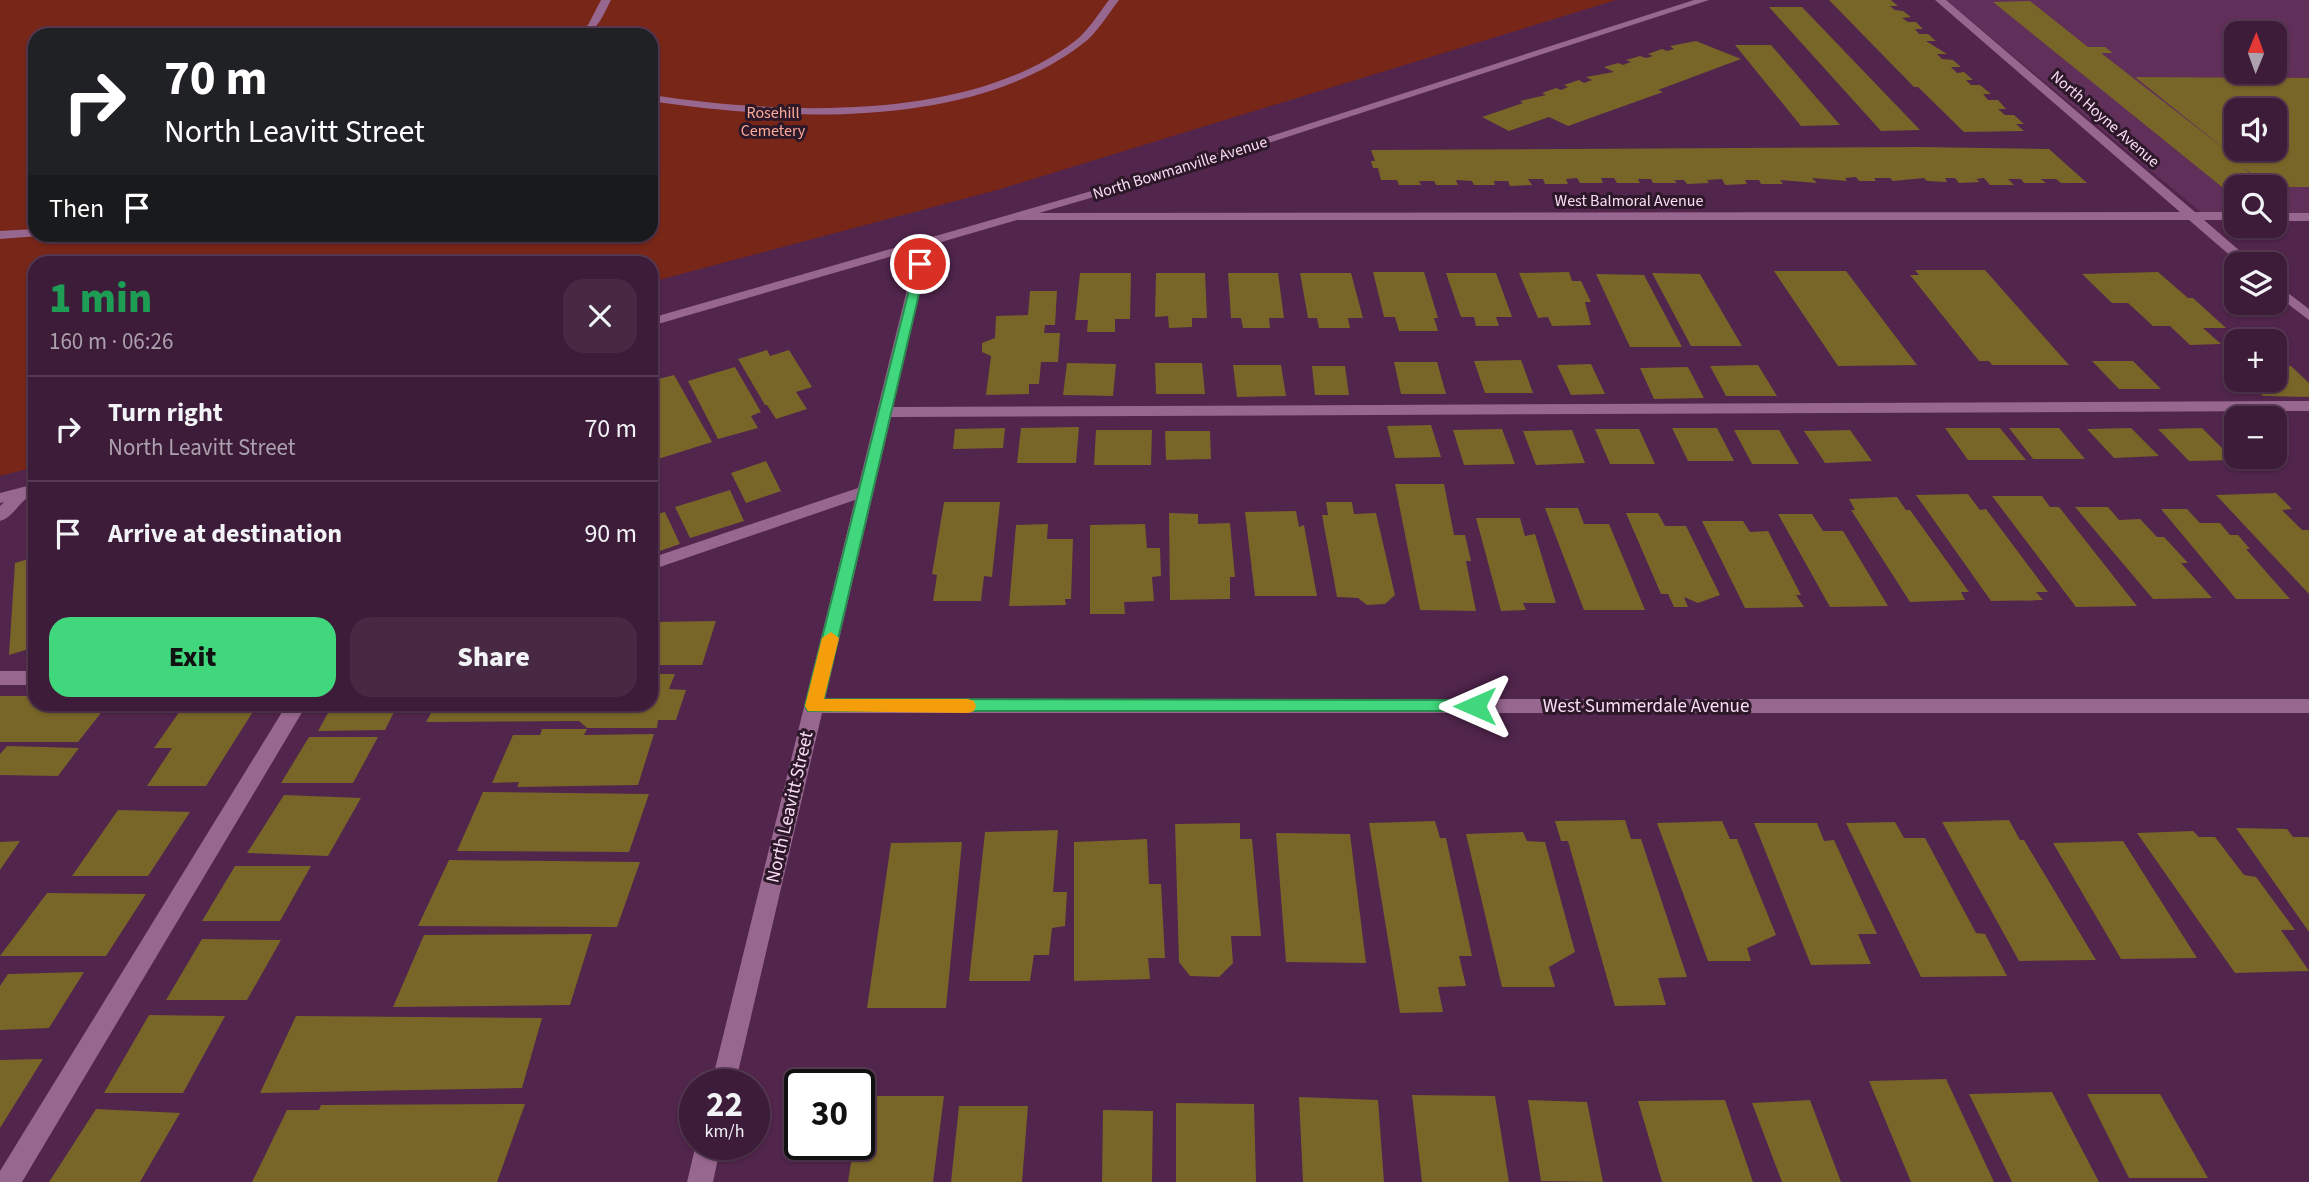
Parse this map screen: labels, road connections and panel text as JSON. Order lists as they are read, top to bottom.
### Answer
{
  "streets": {
    "street": [
      "North Hoyne Avenue",
      "North Bowmanville Avenue",
      "West Balmoral Avenue",
      "West Summerdale Avenue",
      "North Leavitt Street"
    ]
  },
  "crossings": [
    ["North Hoyne Avenue", "West Balmoral Avenue"],
    ["North Bowmanville Avenue", "West Balmoral Avenue"],
    ["North Bowmanville Avenue", "North Leavitt Street"],
    ["West Summerdale Avenue", "North Leavitt Street"]
  ],
  "parks": ["Rosehill Cemetery"],
  "north": "top",
  "page": {
    "map_buttons": ["+", "−"],
    "turn": ["70 m", "North Leavitt Street"],
    "then": "Then",
    "heading": ["1 min", "160 m · 06:26"],
    "list": [
      {
        "name": "Turn right",
        "note": "North Leavitt Street",
        "value": "70 m"
      },
      {
        "name": "Arrive at destination",
        "value": "90 m"
      }
    ],
    "buttons": ["Exit", "Share"],
    "speed": "22 km/h",
    "limit": "30"
  }
}
